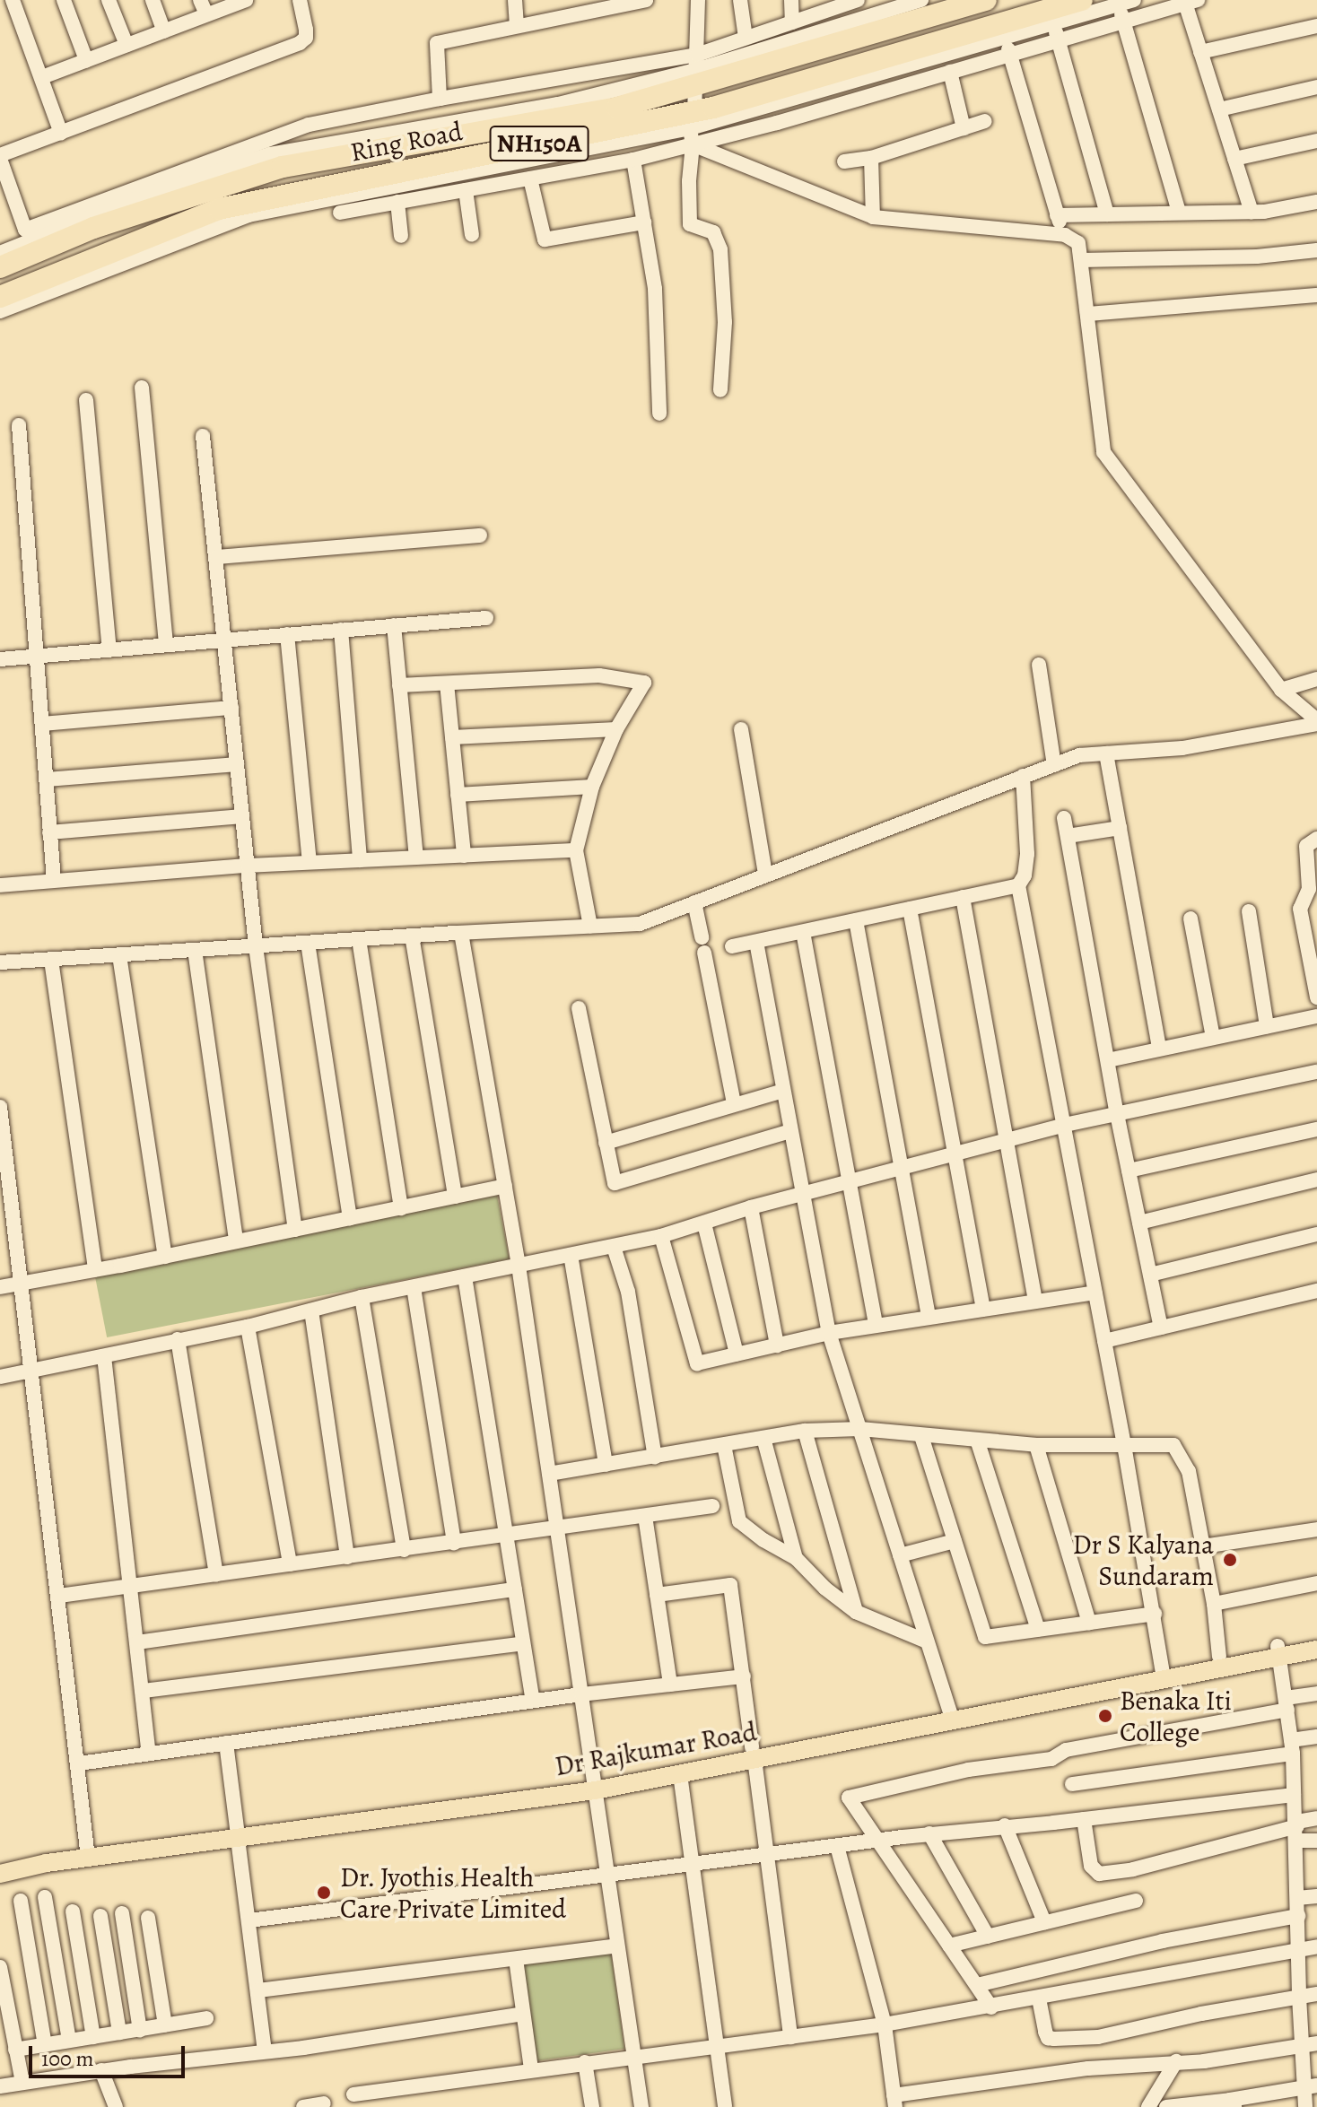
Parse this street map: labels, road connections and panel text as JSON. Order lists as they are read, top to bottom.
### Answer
{
  "streets": {
    "highway": ["Ring Road", "NH150A"],
    "main road": ["Dr Rajkumar Road"]
  },
  "places": ["Dr S Kalyana Sundaram", "Benaka Iti College", "Dr. Jyothis Health Care Private Limited"],
  "scale_bar": "100 m"
}
